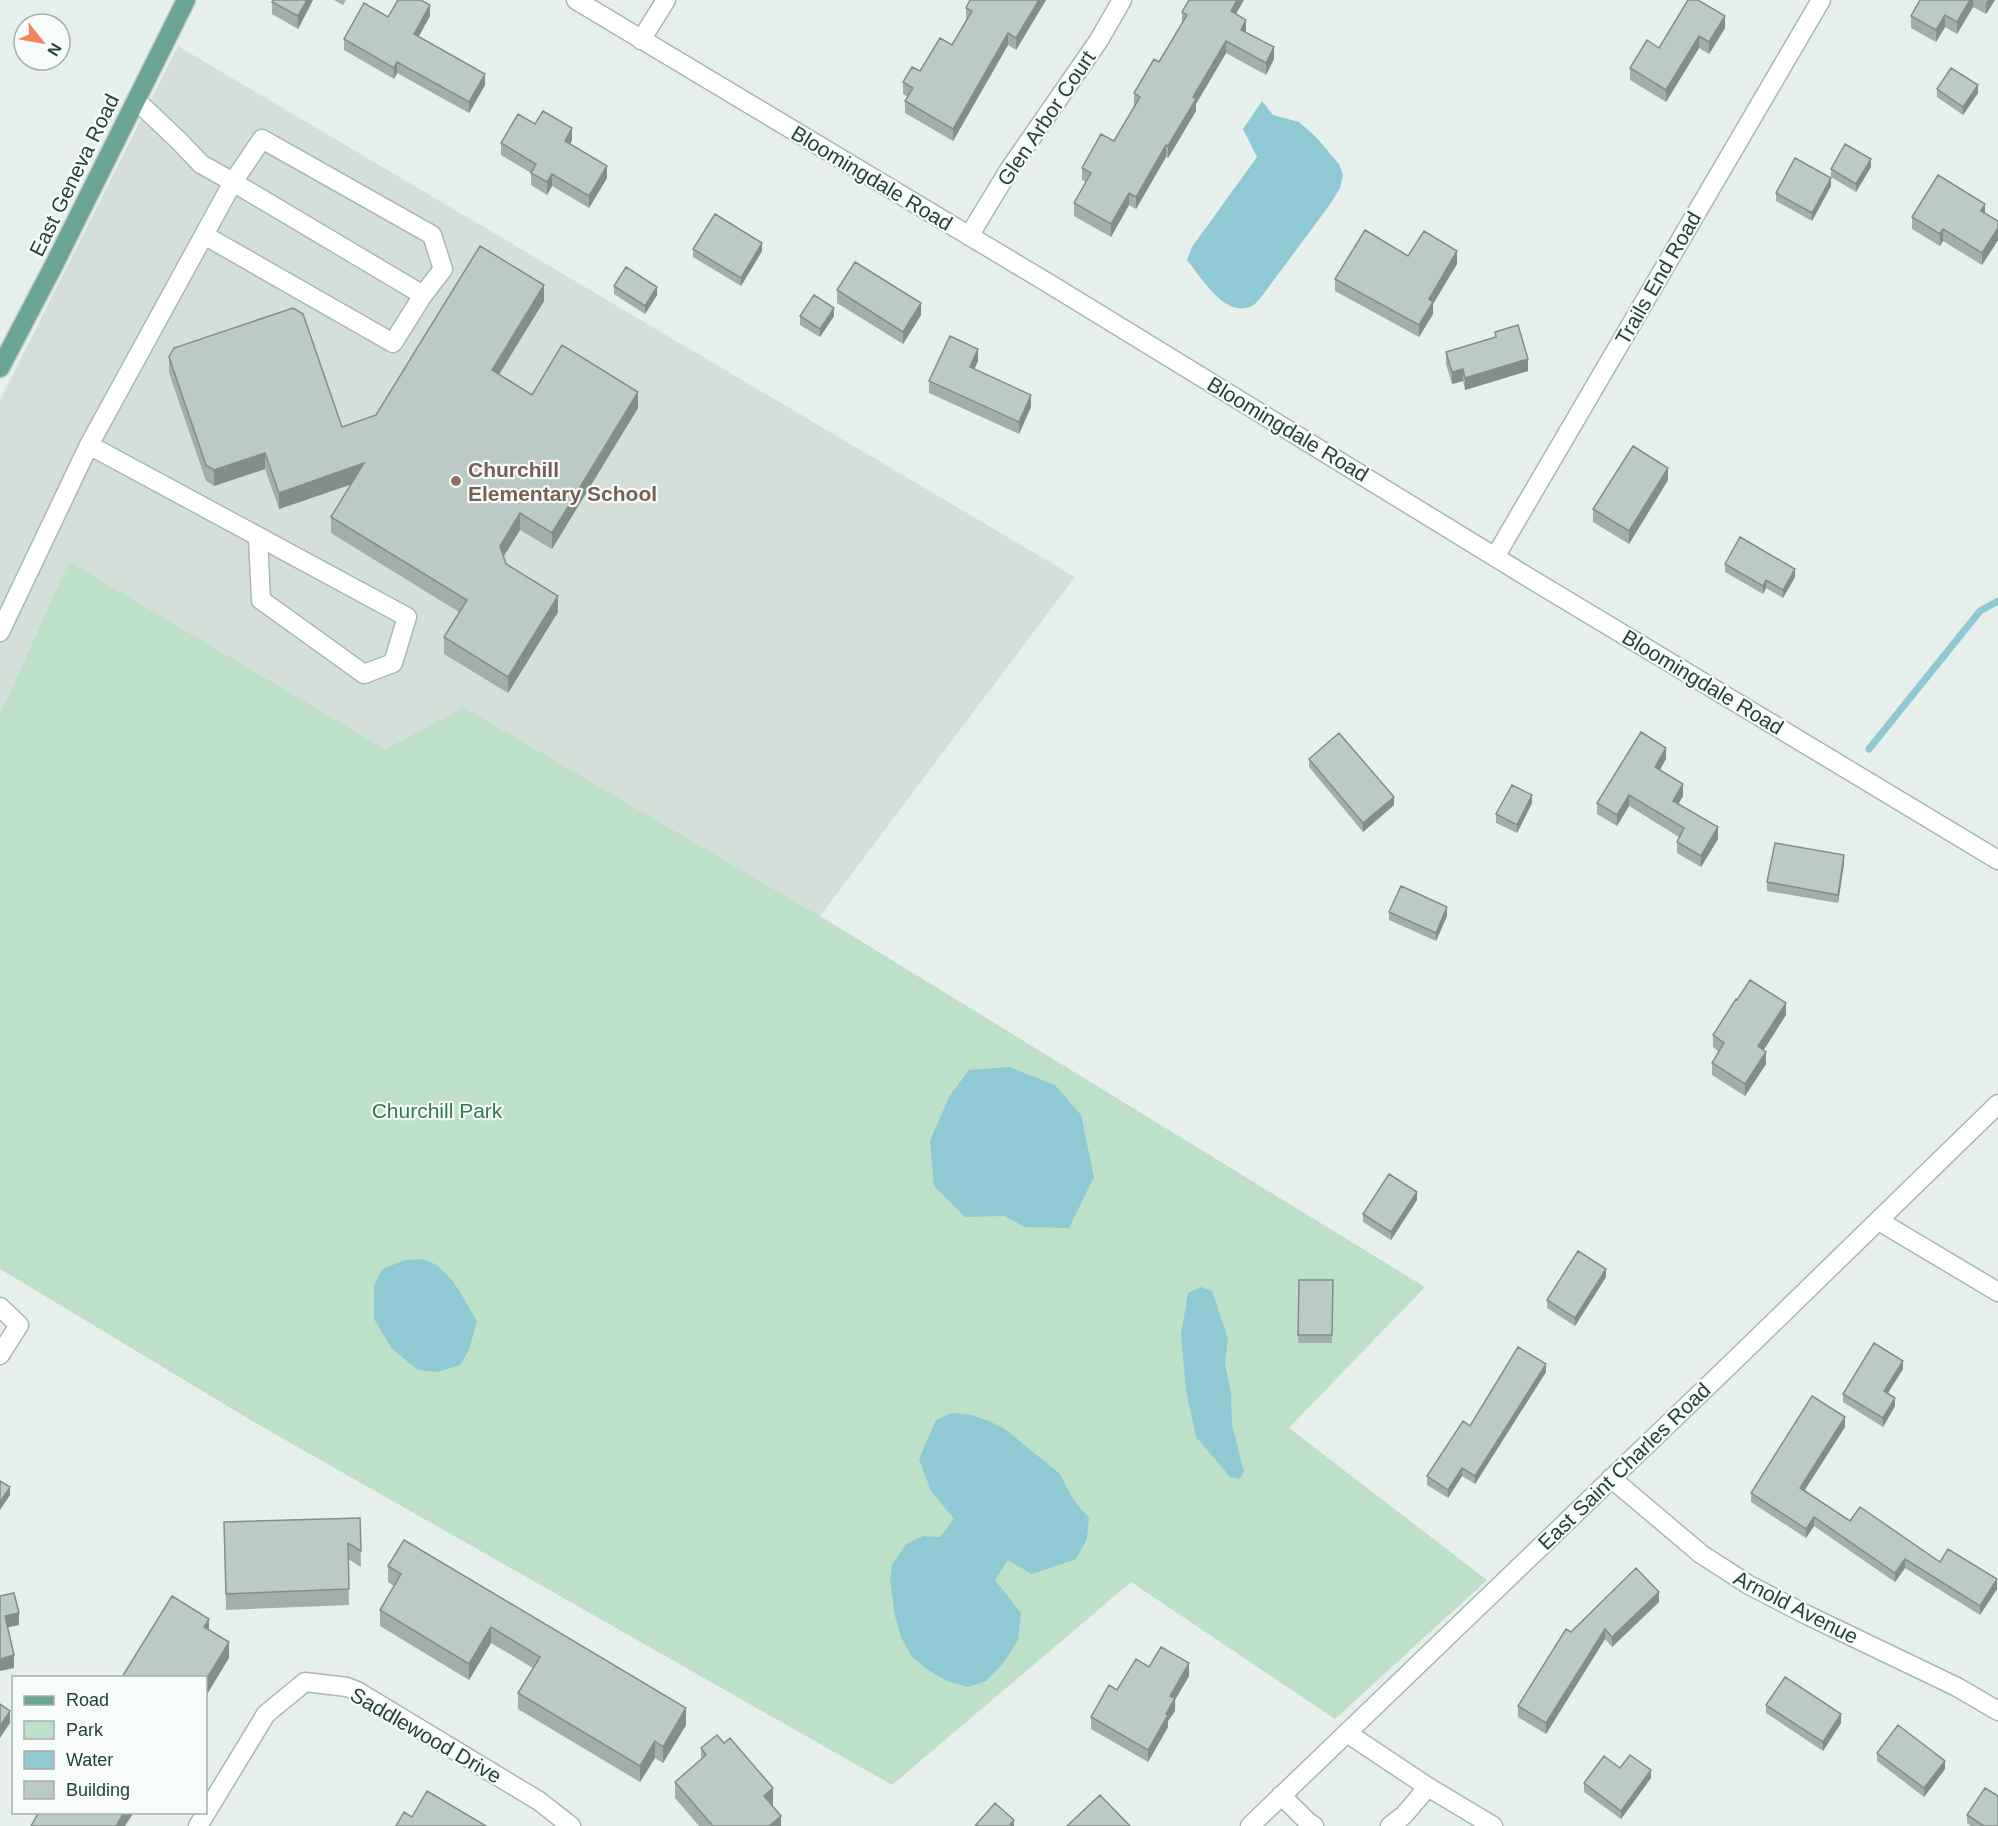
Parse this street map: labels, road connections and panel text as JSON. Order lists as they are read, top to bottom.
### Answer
{
  "streets": {
    "main road": ["East Geneva Road"],
    "street": [
      "Glen Arbor Court",
      "Bloomingdale Road",
      "Trails End Road",
      "East Saint Charles Road",
      "Arnold Avenue",
      "Saddlewood Drive"
    ]
  },
  "crossings": [
    ["Glen Arbor Court", "Bloomingdale Road"],
    ["Bloomingdale Road", "Trails End Road"],
    ["East Saint Charles Road", "Arnold Avenue"]
  ],
  "parks": ["Churchill Park"],
  "places": ["Churchill Elementary School"],
  "legend": [
    "Road",
    "Park",
    "Water",
    "Building"
  ],
  "north": "bottom right"
}
